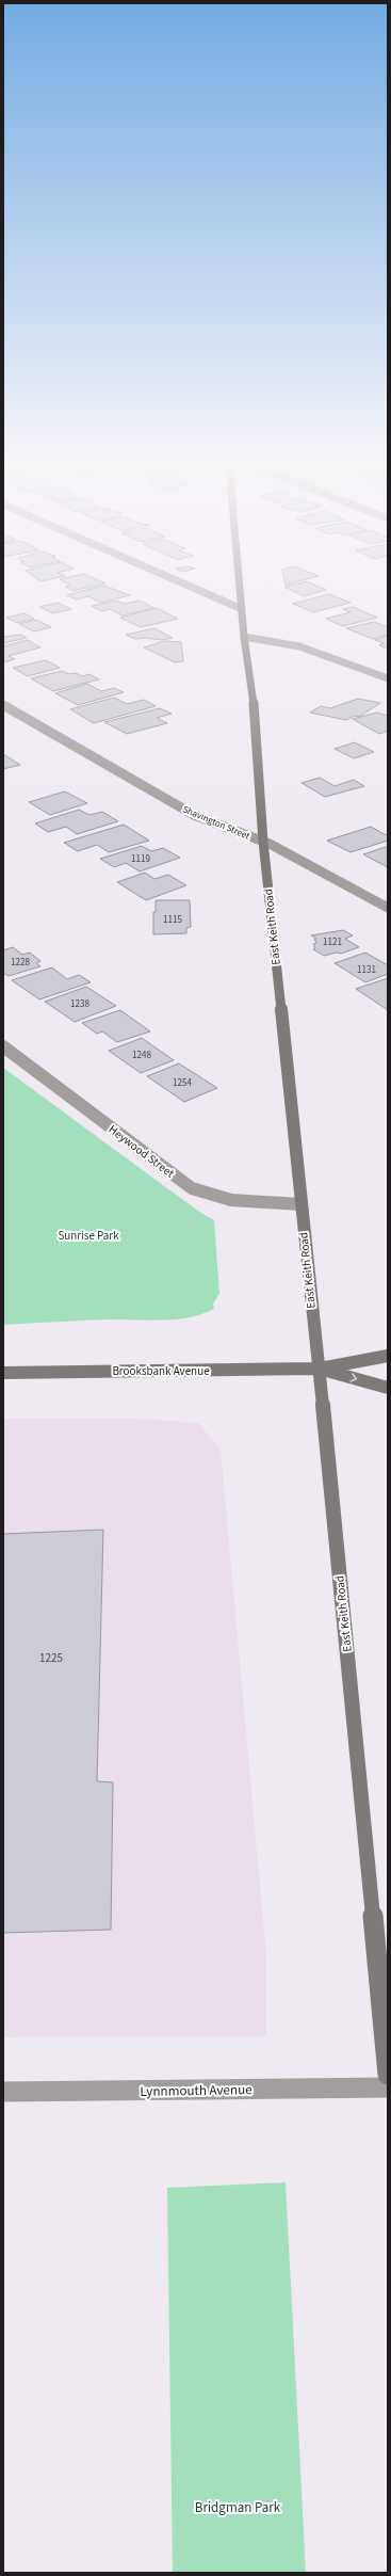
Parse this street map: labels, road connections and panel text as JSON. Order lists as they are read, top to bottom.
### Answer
{
  "streets": {
    "main road": ["East Keith Road", "Brooksbank Avenue"],
    "street": ["Shavington Street", "Heywood Street", "Lynnmouth Avenue"]
  },
  "crossings": [
    ["Shavington Street", "East Keith Road"],
    ["East Keith Road", "Heywood Street"],
    ["East Keith Road", "Brooksbank Avenue"]
  ],
  "parks": ["Sunrise Park", "Bridgman Park"],
  "house_numbers": [
    "1119",
    "1115",
    "1121",
    "1228",
    "1131",
    "1238",
    "1248",
    "1254",
    "1225"
  ]
}
